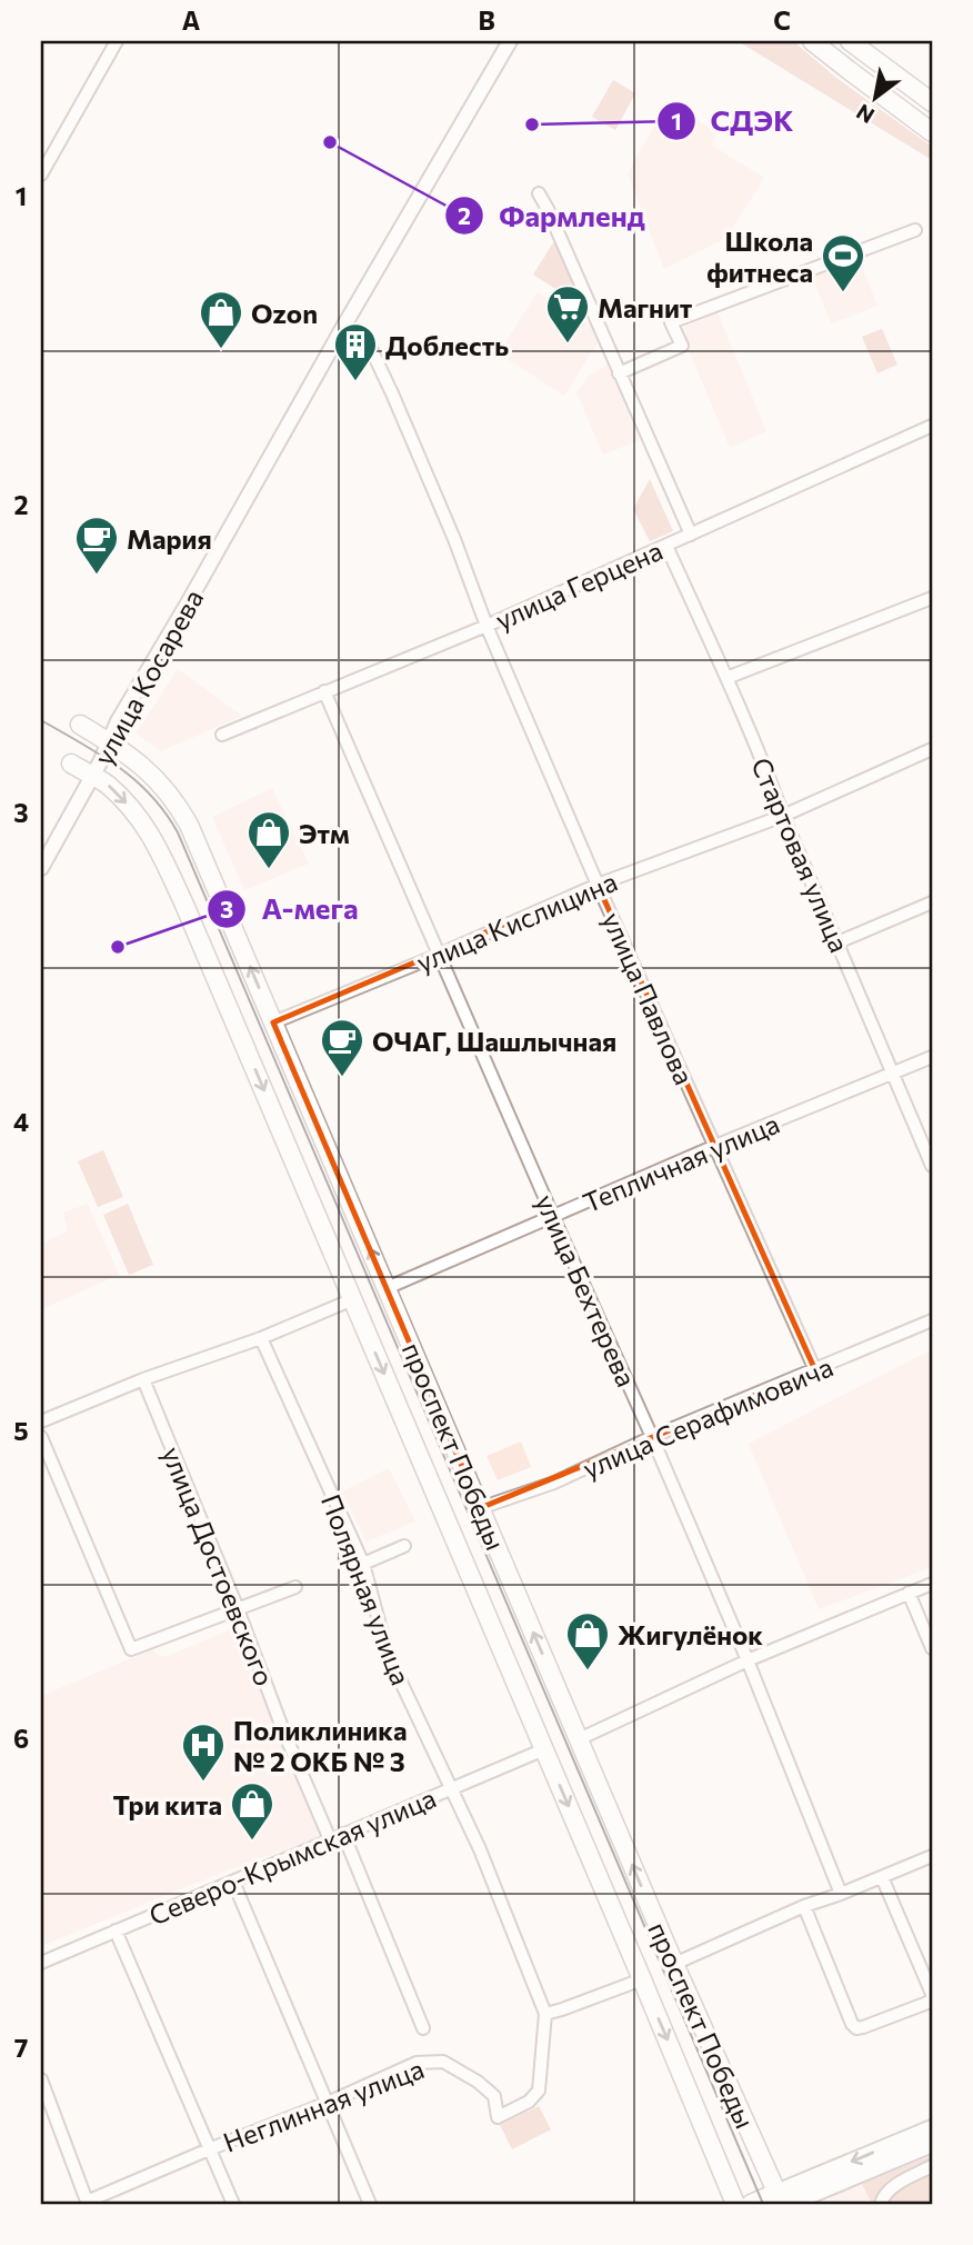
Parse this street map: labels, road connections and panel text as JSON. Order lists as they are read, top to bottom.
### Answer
{
  "streets": {
    "main road": ["проспект Победы"],
    "street": [
      "улица Герцена",
      "улица Косарева",
      "Стартовая улица",
      "улица Кислицина",
      "улица Павлова",
      "Тепличная улица",
      "улица Бехтерева",
      "улица Серафимовича",
      "улица Достоевского",
      "Полярная улица",
      "Северо-Крымская улица",
      "Неглинная улица"
    ]
  },
  "crossings": [
    ["улица Герцена", "Стартовая улица"],
    ["улица Герцена", "улица Павлова"],
    ["улица Герцена", "улица Бехтерева"],
    ["улица Косарева", "улица Павлова"],
    ["улица Косарева", "проспект Победы"],
    ["Стартовая улица", "улица Кислицина"],
    ["Стартовая улица", "Тепличная улица"],
    ["улица Кислицина", "улица Павлова"],
    ["улица Кислицина", "улица Бехтерева"],
    ["улица Кислицина", "проспект Победы"],
    ["улица Павлова", "Тепличная улица"],
    ["улица Павлова", "улица Серафимовича"],
    ["Тепличная улица", "улица Бехтерева"],
    ["Тепличная улица", "проспект Победы"],
    ["улица Бехтерева", "улица Серафимовича"],
    ["улица Серафимовича", "проспект Победы"],
    ["проспект Победы", "Северо-Крымская улица"],
    ["улица Достоевского", "Северо-Крымская улица"],
    ["Полярная улица", "Северо-Крымская улица"],
    ["Полярная улица", "Неглинная улица"]
  ],
  "places": {
    "other": ["СДЭК", "Фармленд", "А-мега"],
    "sports": ["Школа фитнеса"],
    "supermarket": ["Магнит"],
    "shop": [
      "Ozon",
      "Этм",
      "Жигулёнок",
      "Три кита"
    ],
    "building": ["Доблесть"],
    "cafe": ["Мария", "ОЧАГ, Шашлычная"],
    "hospital": ["Поликлиника № 2 ОКБ № 3"]
  },
  "north": "bottom left",
  "grid": {
    "columns": ["A", "B", "C"],
    "rows": [
      "1",
      "2",
      "3",
      "4",
      "5",
      "6",
      "7"
    ]
  }
}
